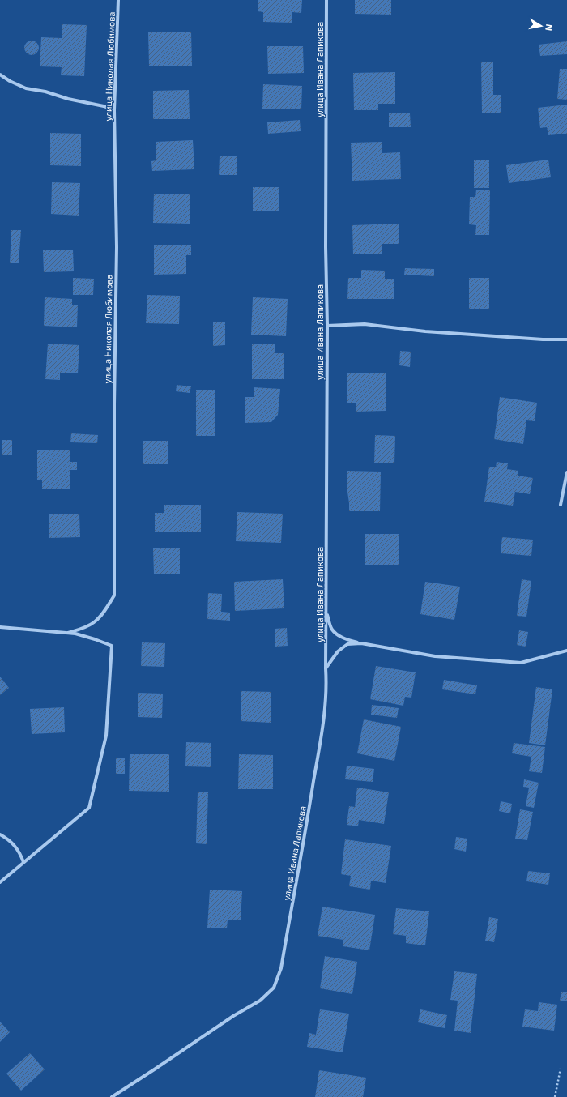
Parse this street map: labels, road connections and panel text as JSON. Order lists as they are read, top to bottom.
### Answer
{
  "streets": {
    "street": ["улица Николая Любимова", "улица Ивана Лапикова"]
  },
  "north": "right"
}
